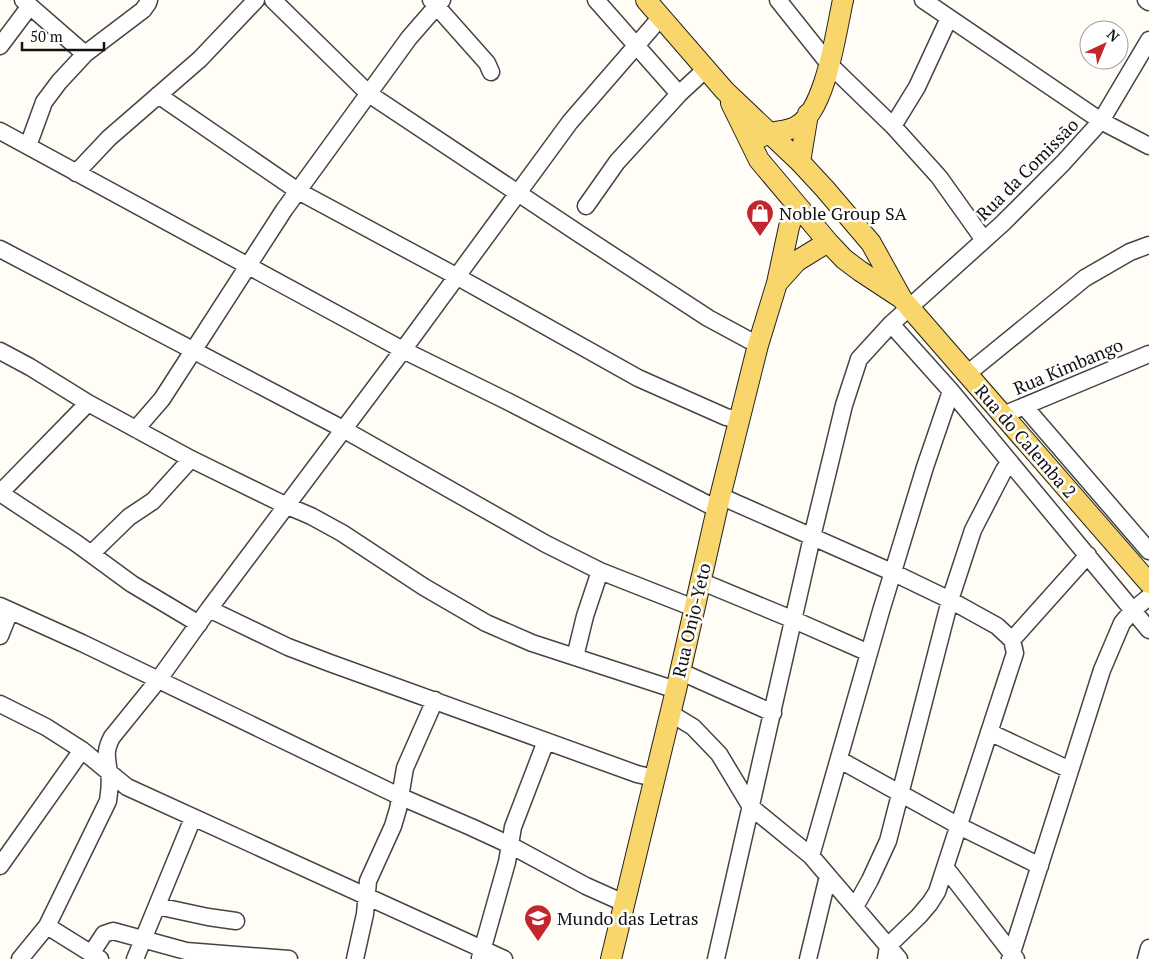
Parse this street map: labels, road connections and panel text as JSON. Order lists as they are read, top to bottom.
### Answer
{
  "streets": {
    "main road": ["Rua do Calemba 2", "Rua Onjo-Yeto"],
    "street": ["Rua da Comissão", "Rua Kimbango"]
  },
  "crossings": [
    ["Rua da Comissão", "Rua do Calemba 2"],
    ["Rua Kimbango", "Rua do Calemba 2"]
  ],
  "places": {
    "shop": ["Noble Group SA"],
    "school or university": ["Mundo das Letras"]
  },
  "scale_bar": "50 m",
  "north": "top right"
}
